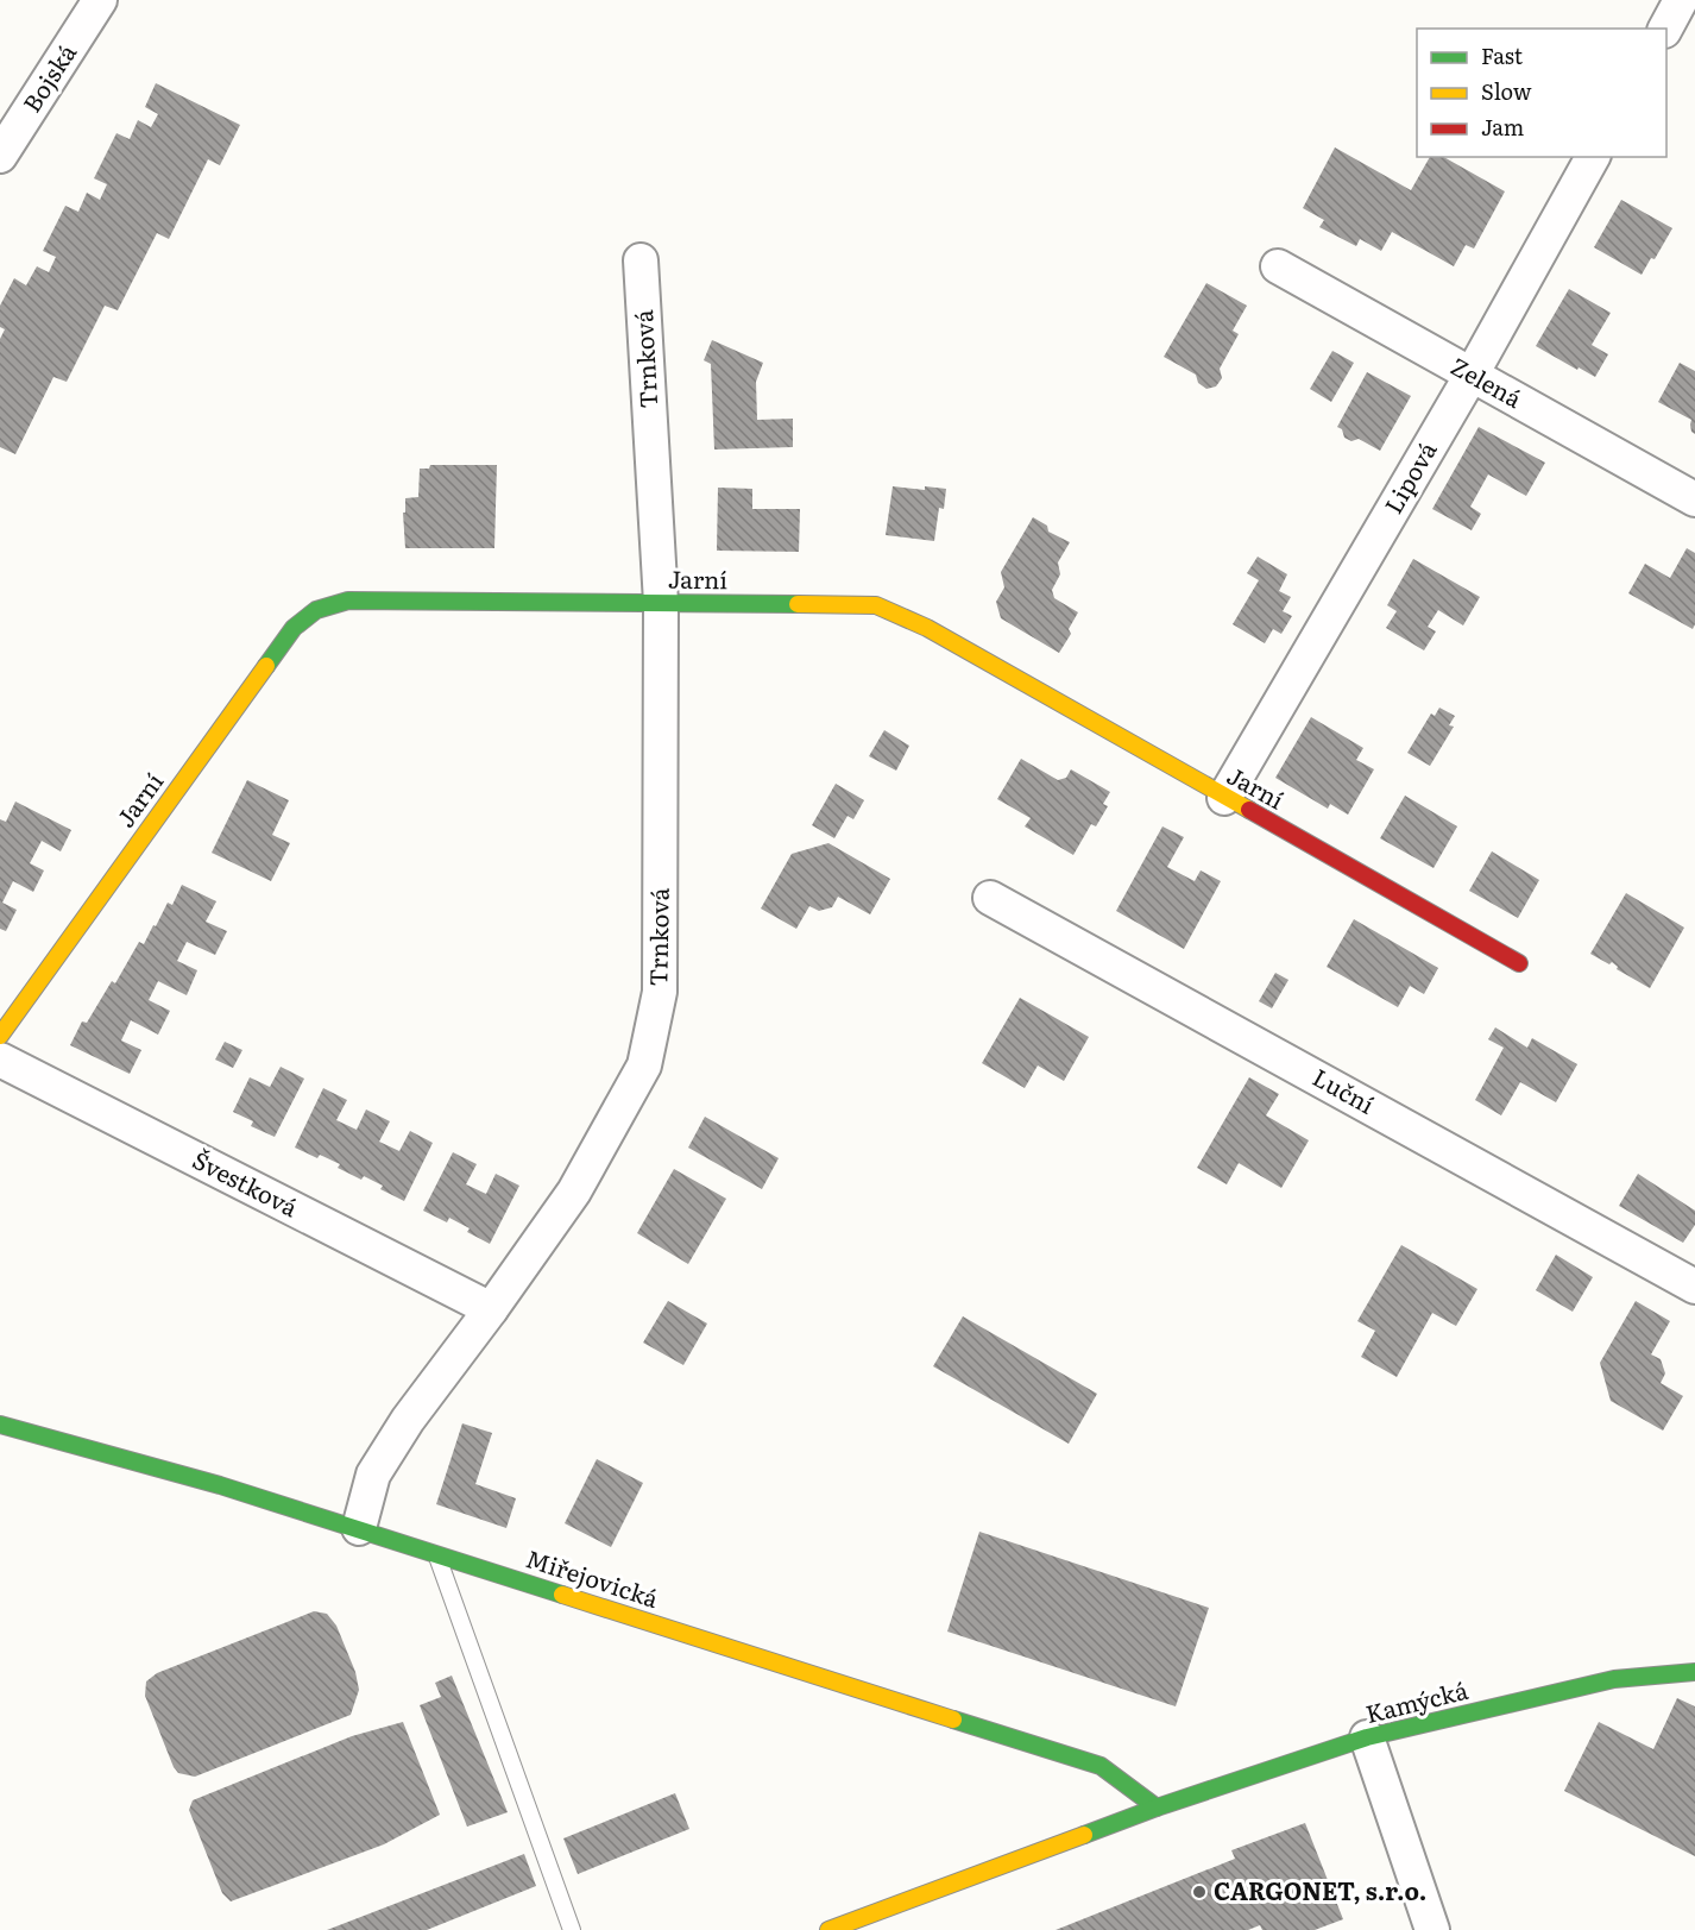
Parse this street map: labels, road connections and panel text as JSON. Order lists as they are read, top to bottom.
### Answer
{
  "streets": {
    "street": [
      "Bojská",
      "Trnková",
      "Zelená",
      "Lipová",
      "Jarní",
      "Luční",
      "Švestková",
      "Miřejovická",
      "Kamýcká"
    ]
  },
  "crossings": [
    ["Trnková", "Jarní"],
    ["Trnková", "Švestková"],
    ["Trnková", "Miřejovická"],
    ["Zelená", "Lipová"],
    ["Lipová", "Jarní"],
    ["Miřejovická", "Kamýcká"]
  ],
  "places": ["CARGONET, s.r.o."],
  "legend": ["Fast", "Slow", "Jam"]
}
